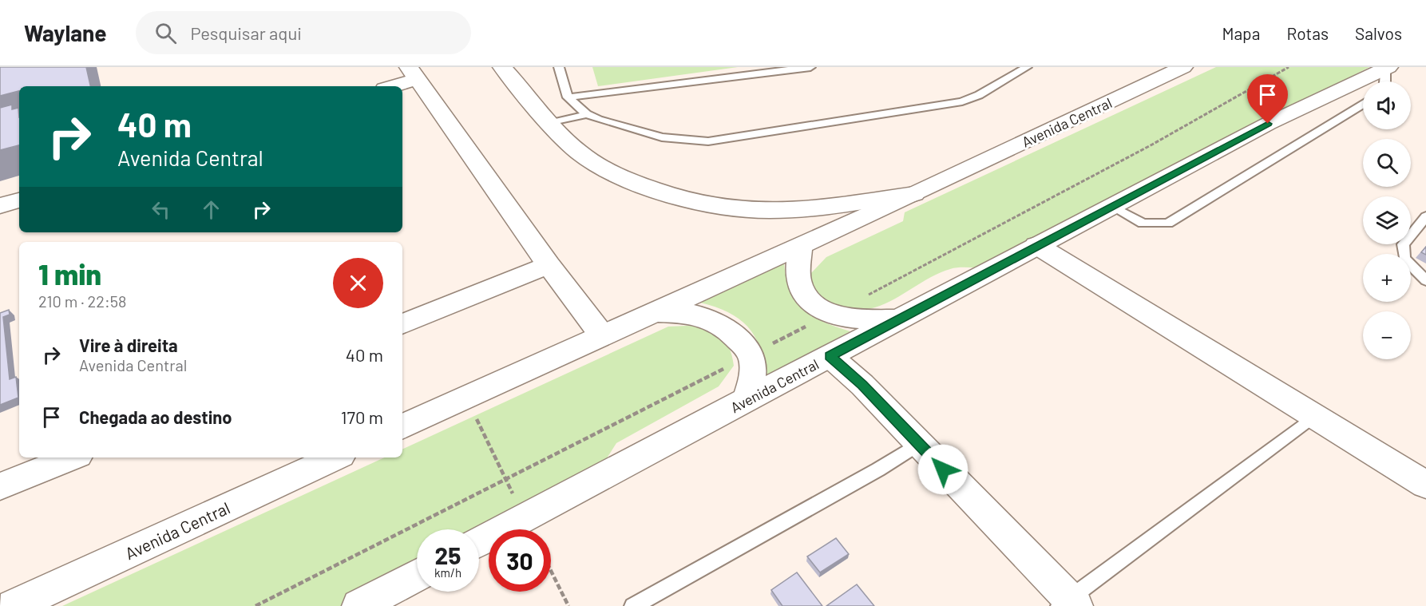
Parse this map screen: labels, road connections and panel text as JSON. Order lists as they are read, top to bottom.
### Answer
{
  "streets": {
    "main road": ["Avenida Central"]
  },
  "page": {
    "header": "Waylane",
    "search": "Pesquisar aqui",
    "nav": ["Mapa", "Rotas", "Salvos"],
    "map_buttons": ["+", "−"],
    "turn": ["40 m", "Avenida Central"],
    "heading": ["1 min", "210 m · 22:58"],
    "list": [
      {
        "name": "Vire à direita",
        "note": "Avenida Central",
        "value": "40 m"
      },
      {
        "name": "Chegada ao destino",
        "value": "170 m"
      }
    ],
    "speed": "25 km/h",
    "limit": "30"
  }
}
